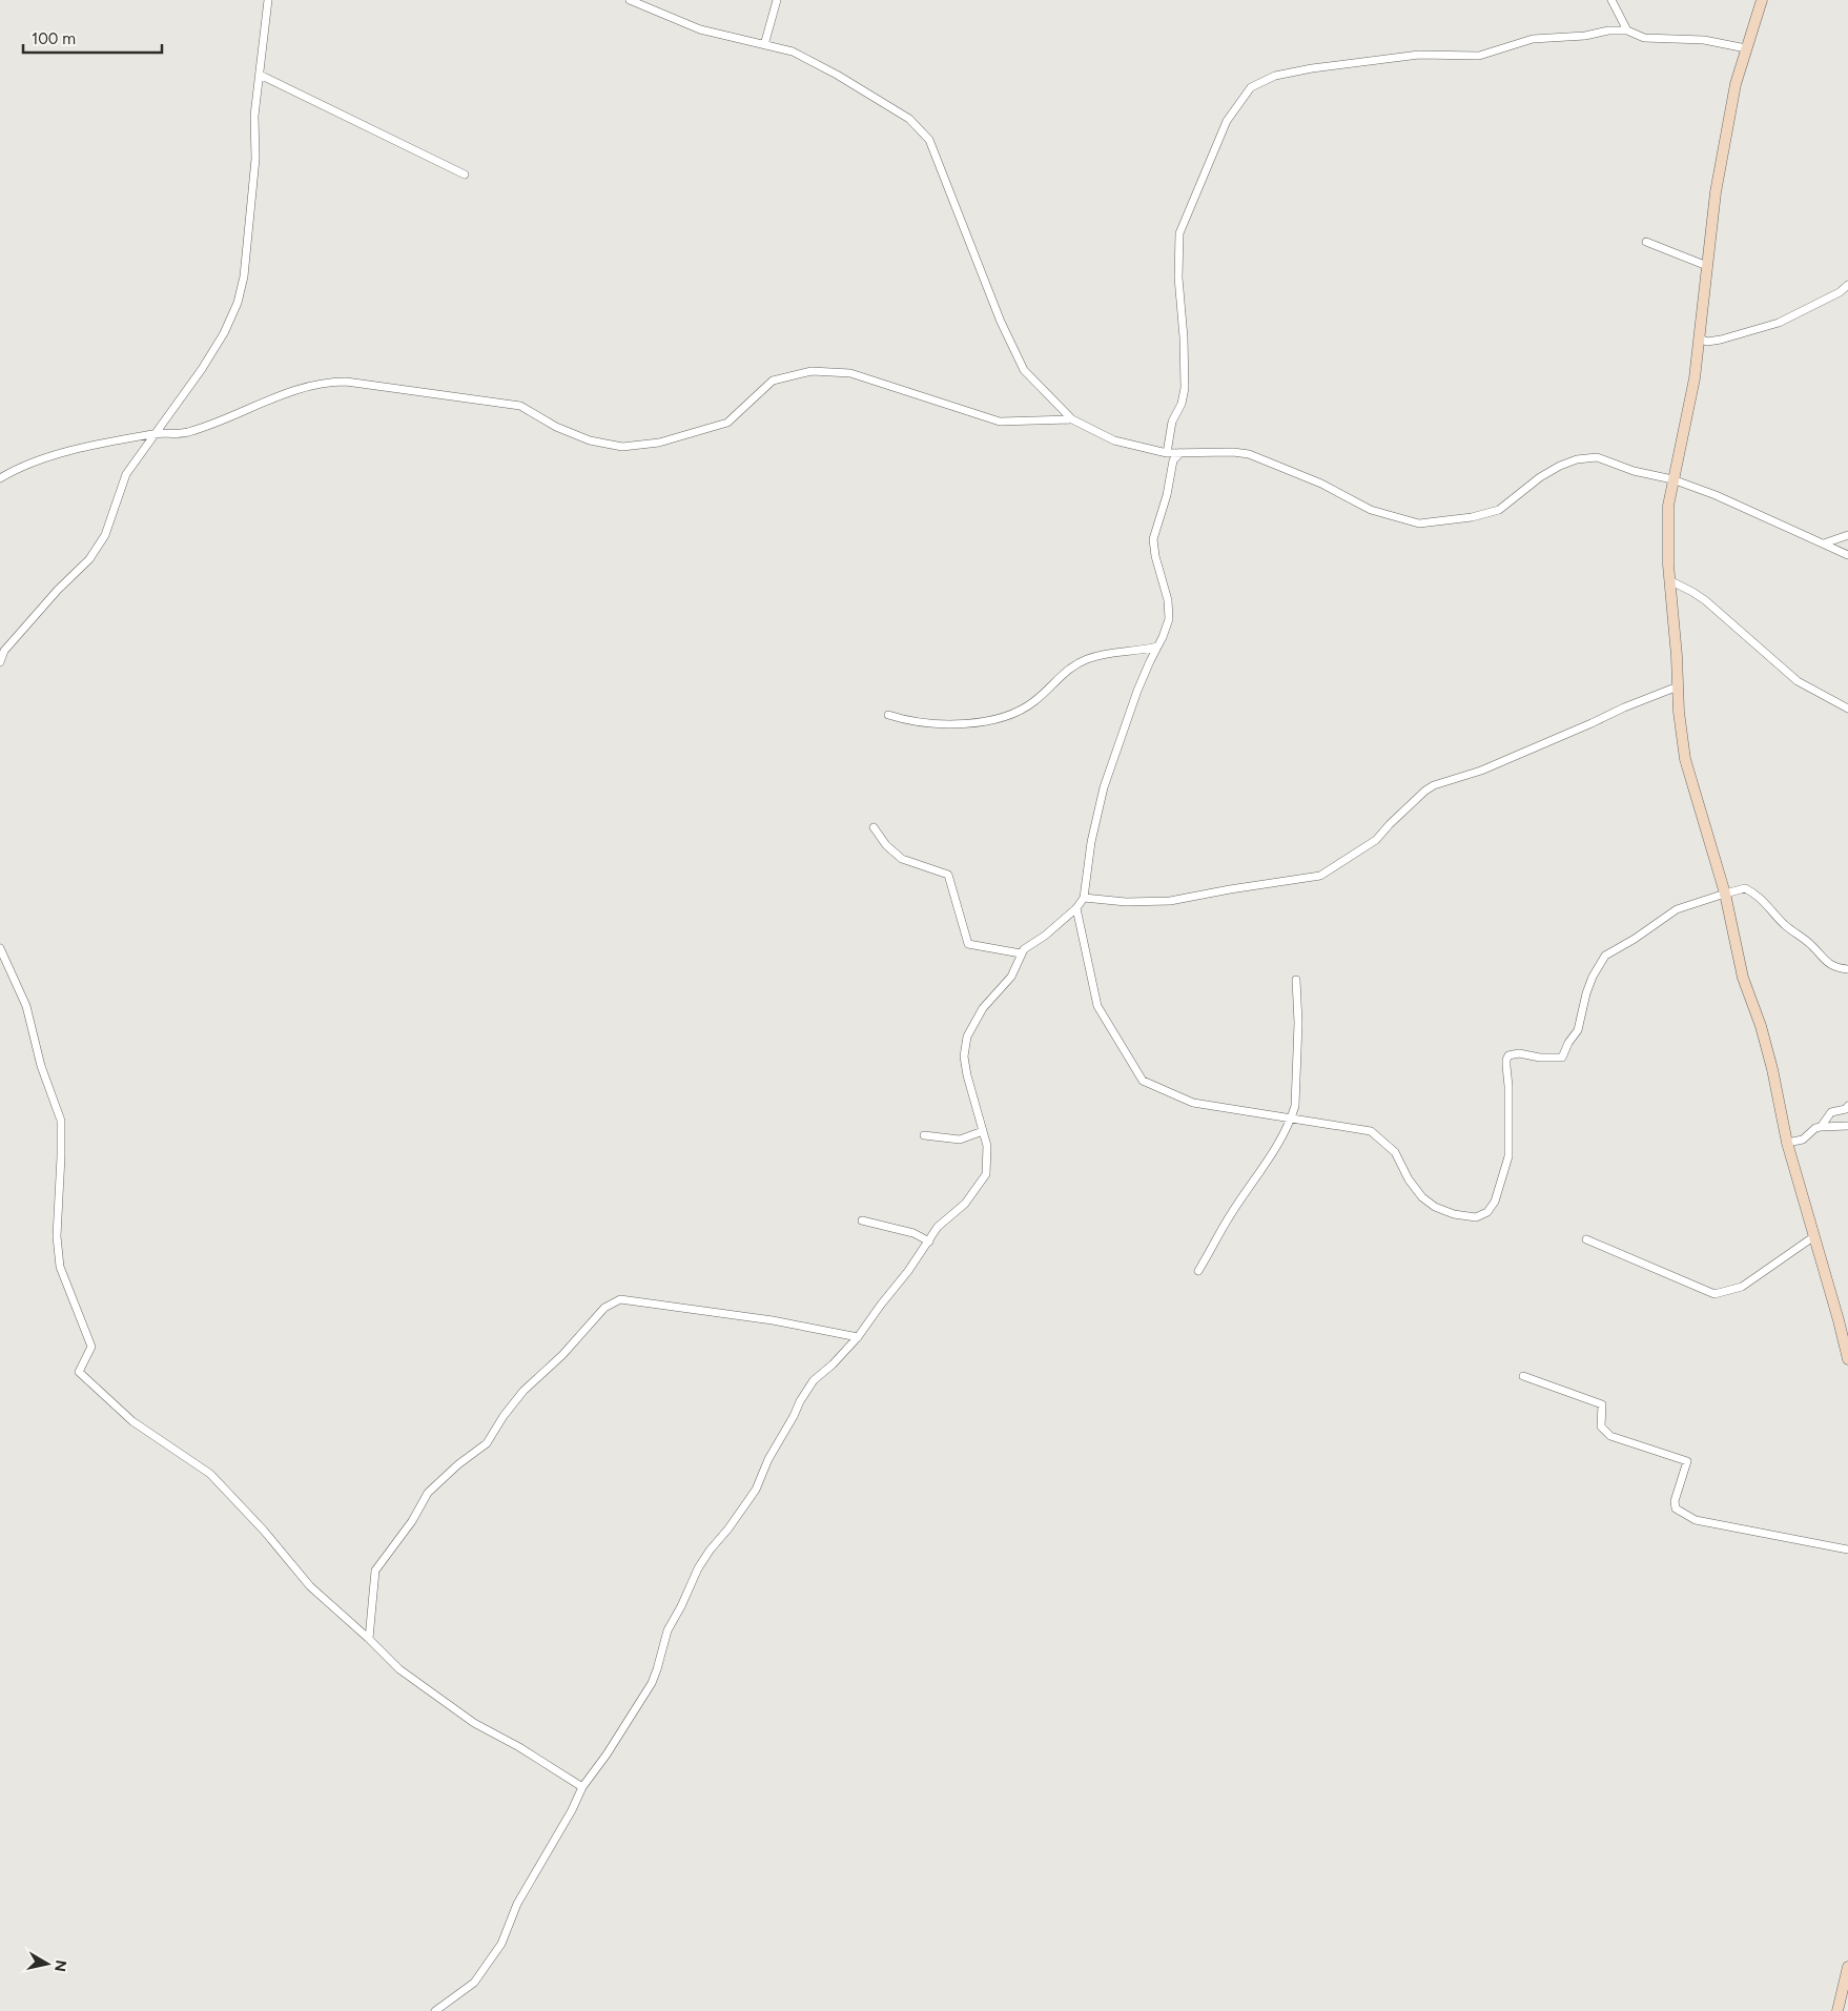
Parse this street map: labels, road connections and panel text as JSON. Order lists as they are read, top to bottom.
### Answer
{
  "scale_bar": "100 m",
  "north": "right"
}
